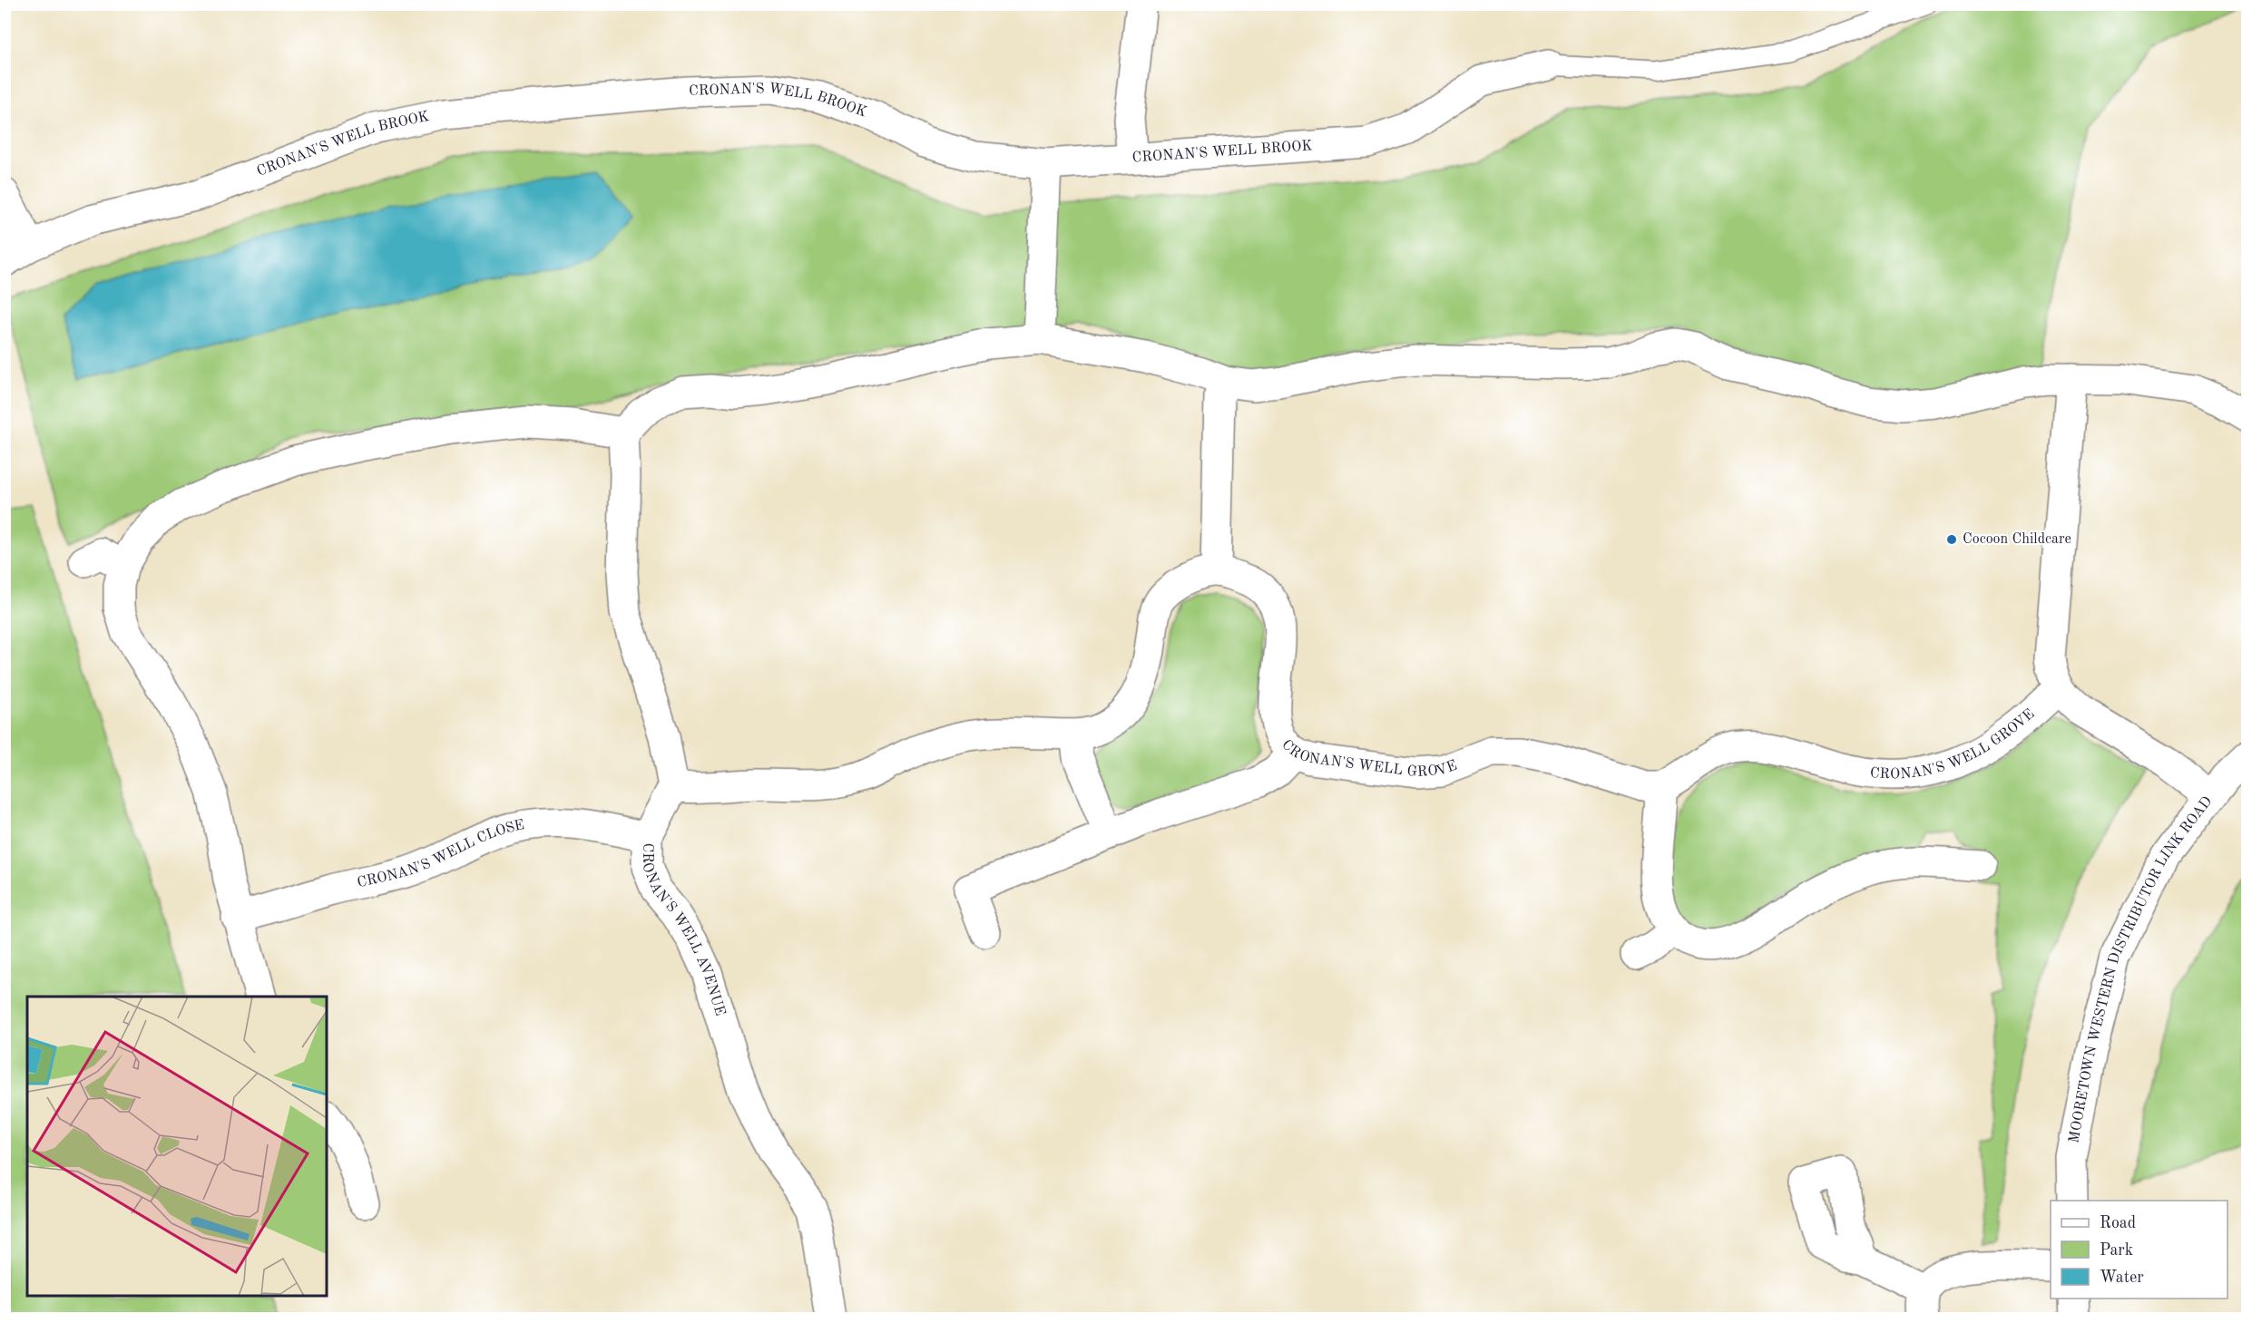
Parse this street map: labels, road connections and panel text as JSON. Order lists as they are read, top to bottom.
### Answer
{
  "streets": {
    "street": [
      "CRONAN'S WELL BROOK",
      "CRONAN'S WELL GROVE",
      "CRONAN'S WELL CLOSE",
      "CRONAN'S WELL AVENUE",
      "MOORETOWN WESTERN DISTRIBUTOR LINK ROAD"
    ]
  },
  "crossings": [
    ["CRONAN'S WELL CLOSE", "CRONAN'S WELL AVENUE"]
  ],
  "places": ["Cocoon Childcare"],
  "legend": ["Road", "Park", "Water"]
}
